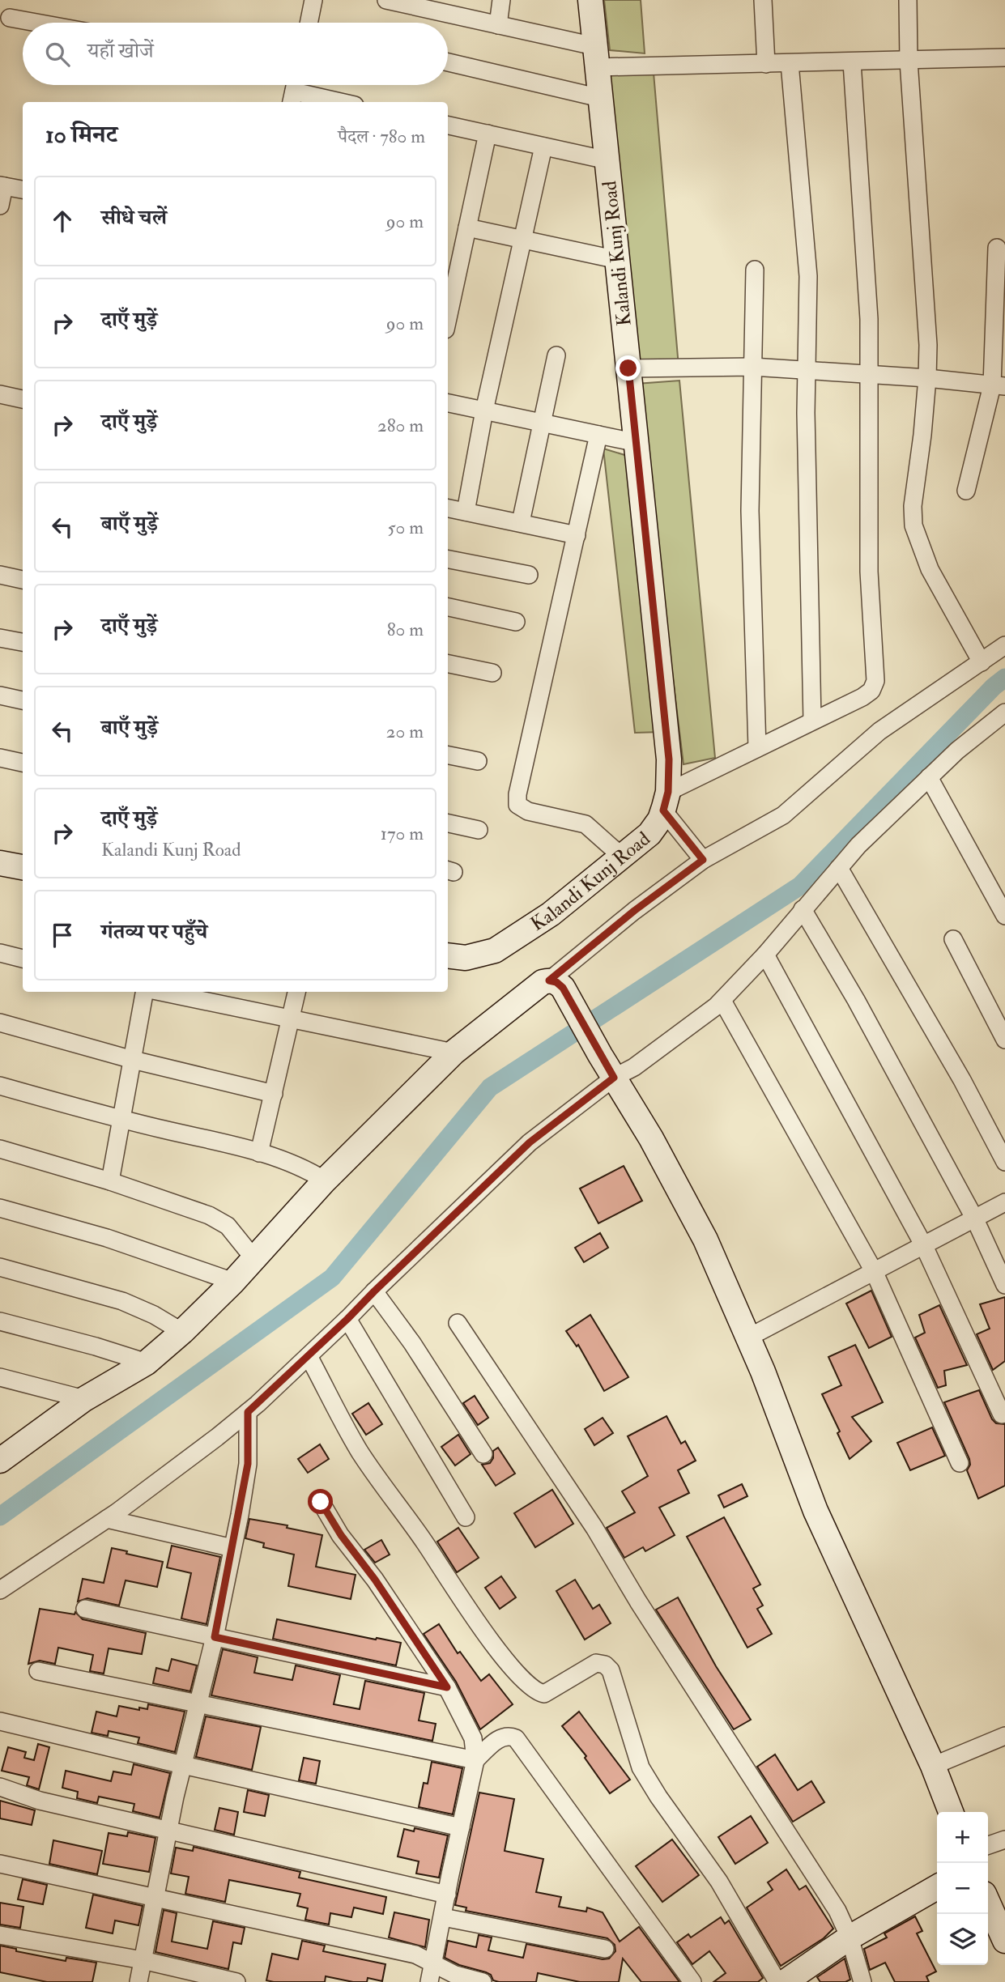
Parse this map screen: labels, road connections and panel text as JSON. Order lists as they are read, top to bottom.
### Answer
{
  "streets": {
    "street": ["Kalandi Kunj Road"]
  },
  "page": {
    "search": "यहाँ खोजें",
    "heading": ["10 मिनट", "पैदल · 780 m"],
    "list": [
      ["सीधे चलें", "90 m"],
      ["दाएँ मुड़ें", "90 m"],
      ["दाएँ मुड़ें", "280 m"],
      ["बाएँ मुड़ें", "50 m"],
      ["दाएँ मुड़ें", "80 m"],
      ["बाएँ मुड़ें", "20 m"],
      ["दाएँ मुड़ें", "Kalandi Kunj Road", "170 m"],
      "गंतव्य पर पहुँचे"
    ],
    "map_buttons": ["+", "−"]
  }
}
